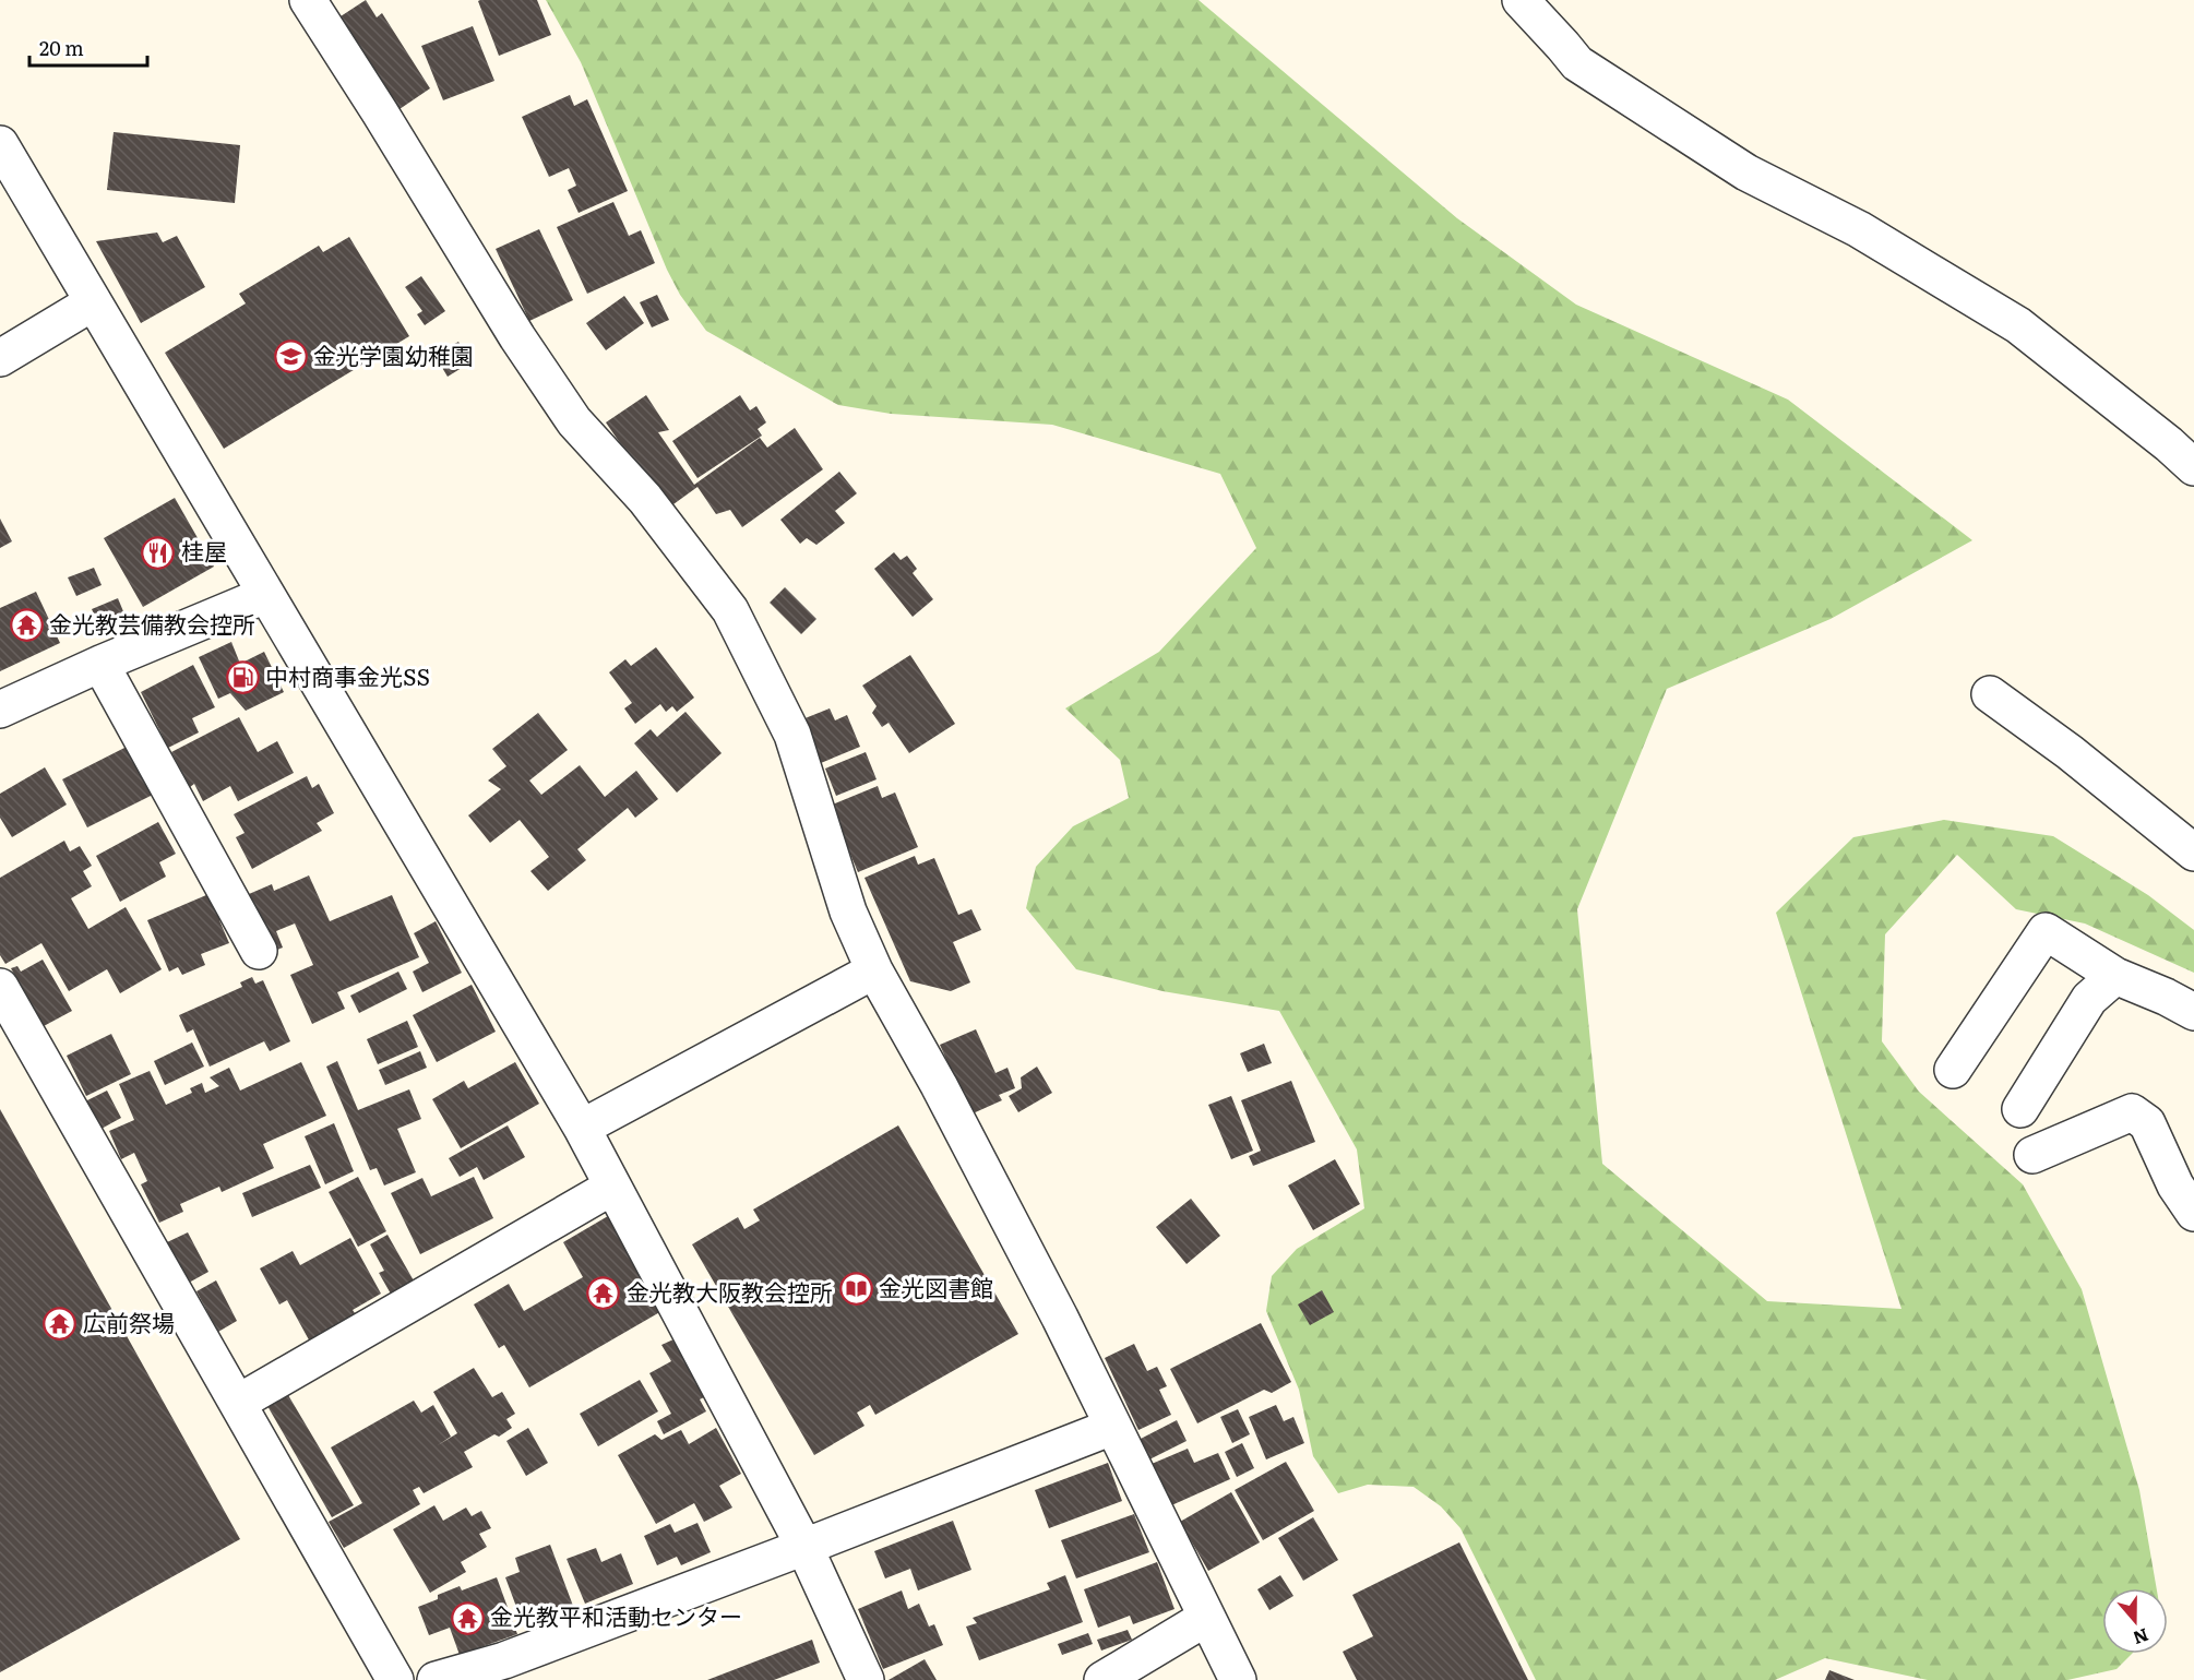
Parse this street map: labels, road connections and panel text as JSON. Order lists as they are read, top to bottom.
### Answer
{
  "places": {
    "school or university": ["金光学園幼稚園"],
    "restaurant": ["桂屋"],
    "temple": [
      "金光教芸備教会控所",
      "金光教大阪教会控所",
      "広前祭場",
      "金光教平和活動センター"
    ],
    "fuel station": ["中村商事金光SS"],
    "library": ["金光図書館"]
  },
  "scale_bar": "20 m",
  "north": "bottom"
}
